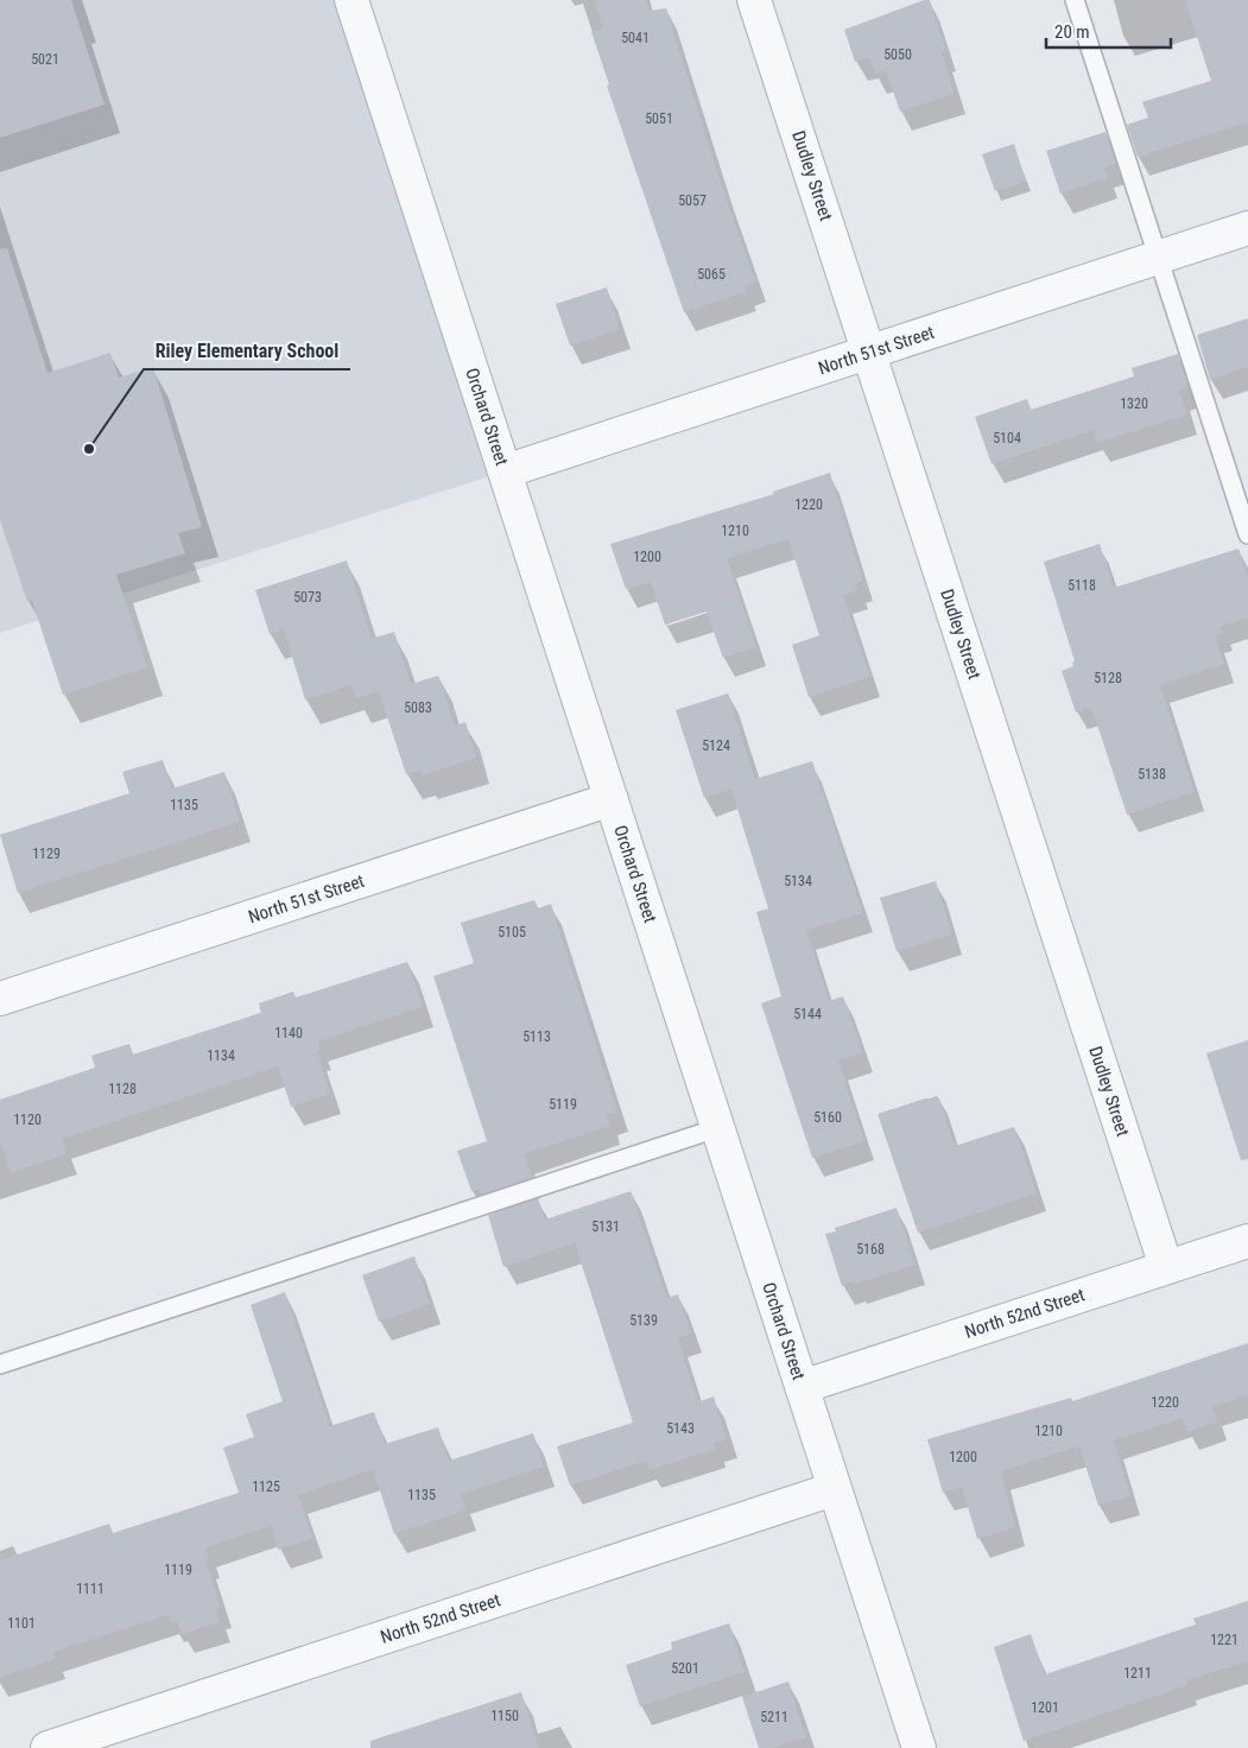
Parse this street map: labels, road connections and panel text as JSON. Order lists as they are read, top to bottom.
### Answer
{
  "streets": {
    "street": [
      "Dudley Street",
      "North 51st Street",
      "Orchard Street",
      "North 52nd Street"
    ]
  },
  "crossings": [
    ["Dudley Street", "North 51st Street"],
    ["Dudley Street", "North 52nd Street"],
    ["North 51st Street", "Orchard Street"],
    ["Orchard Street", "North 52nd Street"]
  ],
  "places": ["Riley Elementary School"],
  "house_numbers": [
    "5041",
    "5050",
    "5021",
    "5051",
    "5057",
    "5065",
    "1320",
    "5104",
    "1220",
    "1210",
    "1200",
    "5118",
    "5073",
    "5128",
    "5083",
    "5124",
    "5138",
    "1135",
    "1129",
    "5134",
    "5105",
    "5144",
    "1140",
    "5113",
    "1134",
    "1128",
    "5119",
    "5160",
    "1120",
    "5131",
    "5168",
    "5139",
    "1220",
    "5143",
    "1210",
    "1200",
    "1125",
    "1135",
    "1119",
    "1111",
    "1101",
    "1221",
    "5201",
    "1211",
    "1201",
    "1150",
    "5211"
  ],
  "scale_bar": "20 m"
}
